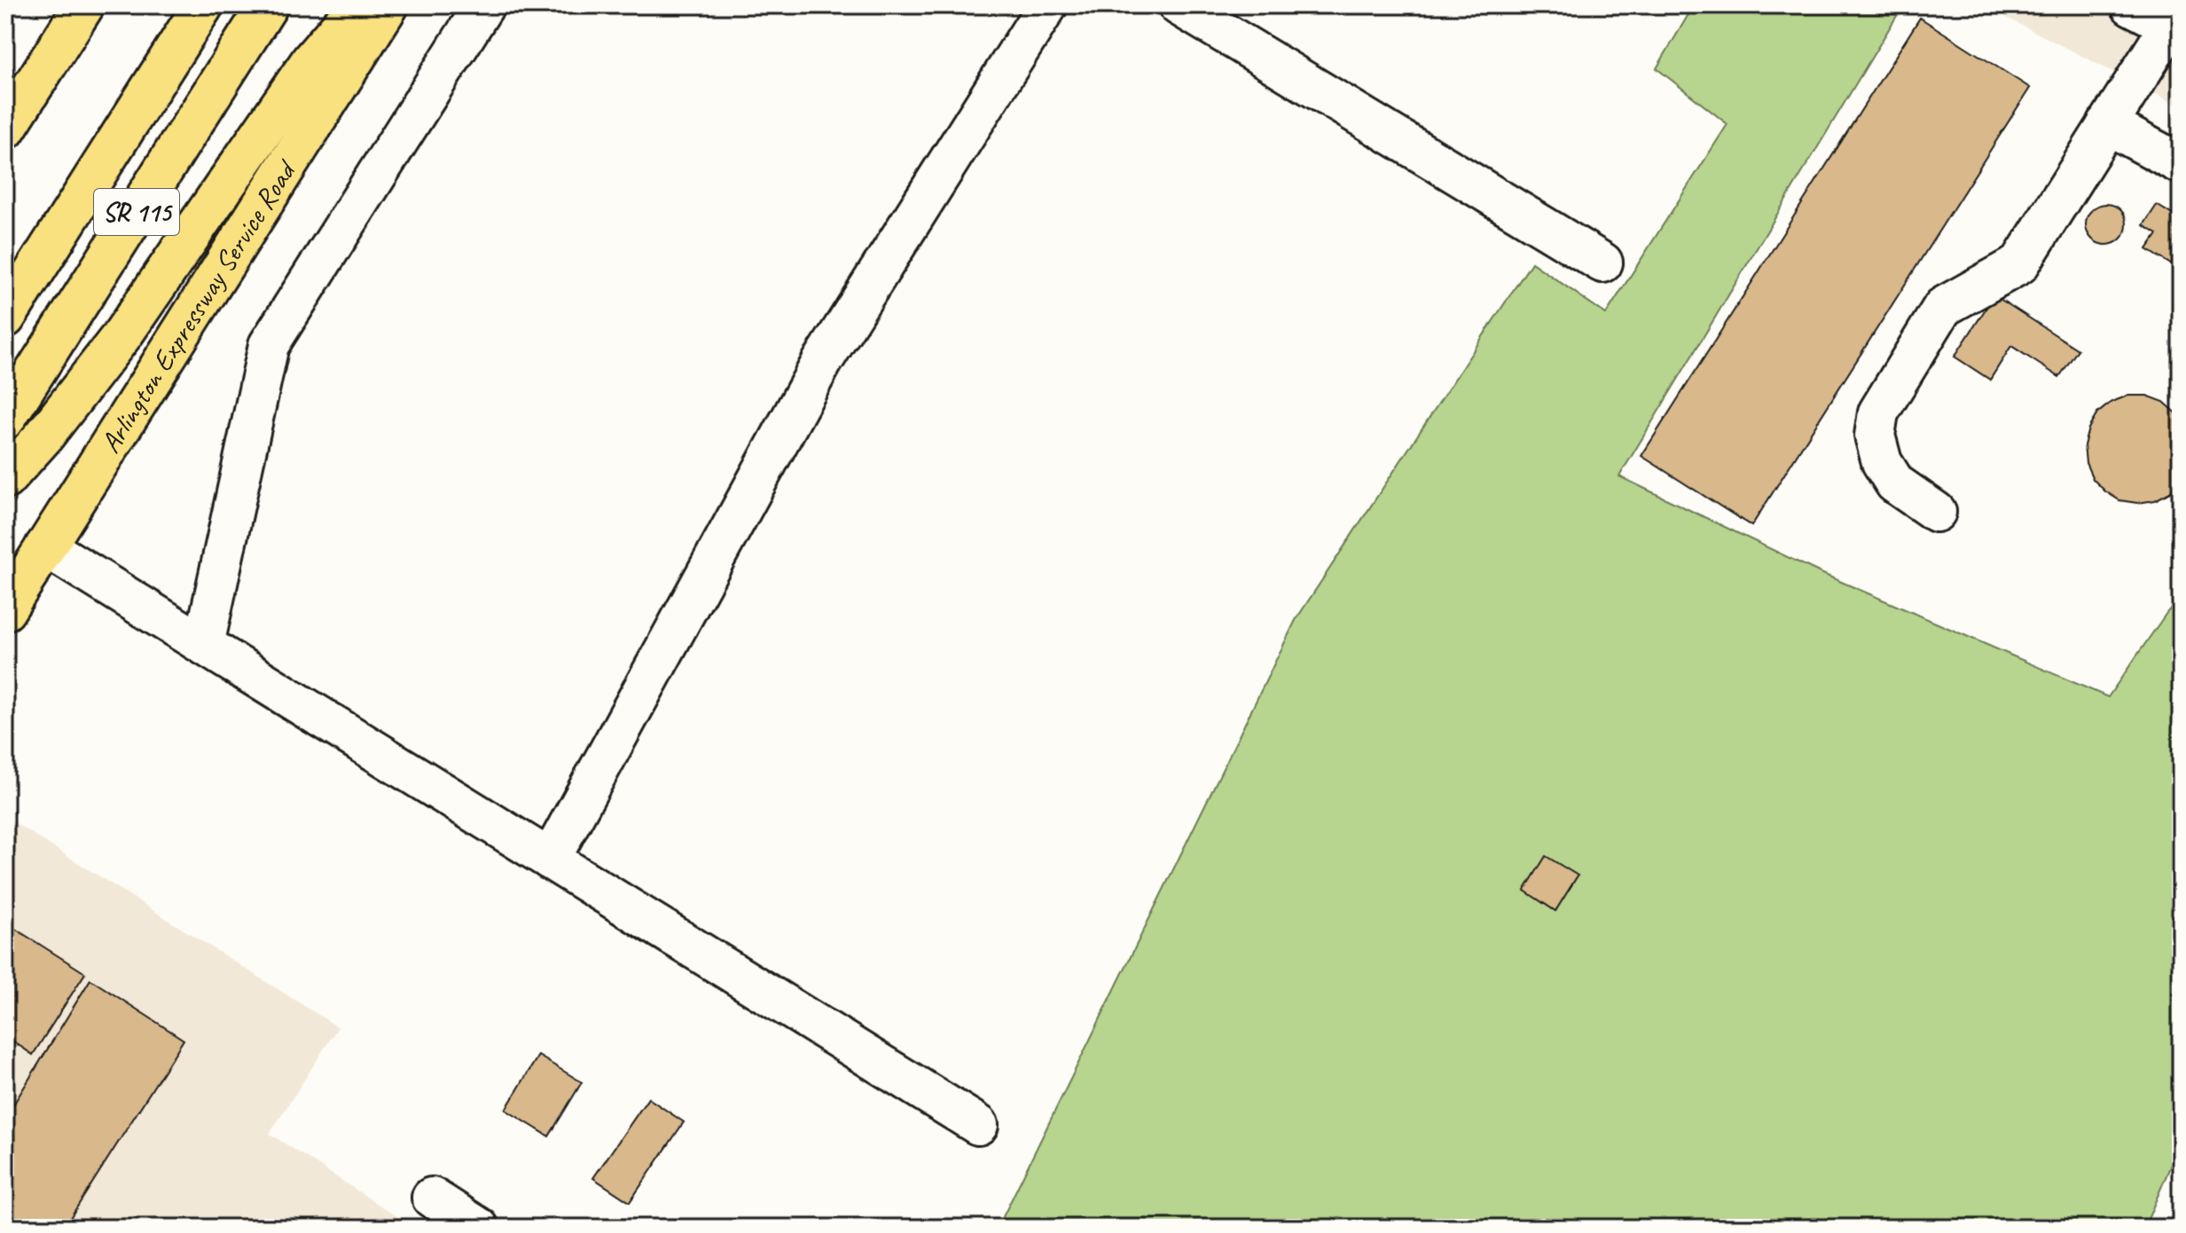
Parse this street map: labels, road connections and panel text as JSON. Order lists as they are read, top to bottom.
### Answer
{
  "streets": {
    "main road": ["SR 115", "Arlington Expressway Service Road"]
  }
}
